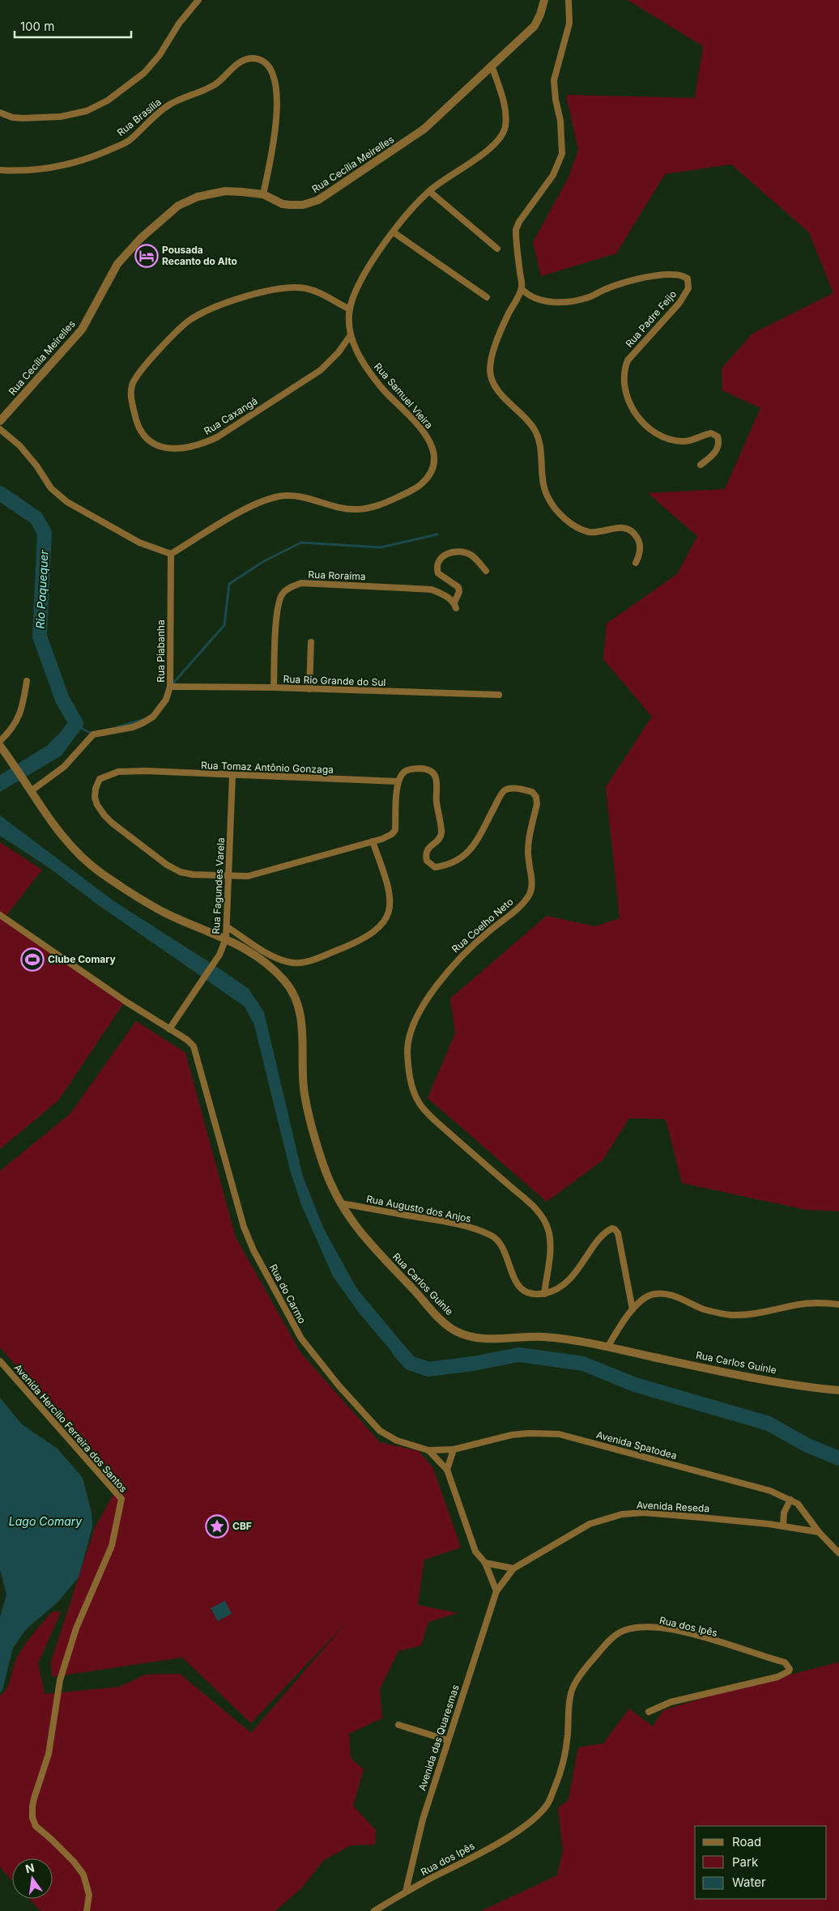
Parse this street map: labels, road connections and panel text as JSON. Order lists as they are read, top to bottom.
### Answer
{
  "streets": {
    "street": [
      "Rua Brasília",
      "Rua Cecília Meirelles",
      "Rua Padre Feijo",
      "Rua Samuel Vieira",
      "Rua Caxangá",
      "Rua Roraima",
      "Rua Piabanha",
      "Rua Rio Grande do Sul",
      "Rua Tomaz Antônio Gonzaga",
      "Rua Fagundes Varela",
      "Rua Coelho Neto",
      "Rua Augusto dos Anjos",
      "Rua Carlos Guinle",
      "Rua do Carmo",
      "Avenida Hercílio Ferreira dos Santos",
      "Avenida Spatodea",
      "Avenida Reseda",
      "Rua dos Ipês",
      "Avenida das Quaresmas"
    ]
  },
  "crossings": [
    ["Rua Brasília", "Rua Cecília Meirelles"],
    ["Rua Cecília Meirelles", "Rua Samuel Vieira"],
    ["Rua Samuel Vieira", "Rua Caxangá"],
    ["Rua Samuel Vieira", "Rua Piabanha"],
    ["Rua Roraima", "Rua Rio Grande do Sul"],
    ["Rua Piabanha", "Rua Rio Grande do Sul"],
    ["Rua Piabanha", "Rua Carlos Guinle"],
    ["Rua Tomaz Antônio Gonzaga", "Rua Fagundes Varela"],
    ["Rua Tomaz Antônio Gonzaga", "Rua Coelho Neto"],
    ["Rua Fagundes Varela", "Rua Carlos Guinle"],
    ["Rua Fagundes Varela", "Rua do Carmo"],
    ["Rua Coelho Neto", "Rua Augusto dos Anjos"],
    ["Rua Augusto dos Anjos", "Rua Carlos Guinle"],
    ["Rua do Carmo", "Avenida Spatodea"],
    ["Rua do Carmo", "Avenida Reseda"],
    ["Rua do Carmo", "Avenida das Quaresmas"],
    ["Avenida Spatodea", "Avenida Reseda"],
    ["Avenida Reseda", "Avenida das Quaresmas"],
    ["Rua dos Ipês", "Avenida das Quaresmas"]
  ],
  "water": ["Rio Paquequer", "Lago Comary"],
  "places": {
    "hotel": ["Pousada Recanto do Alto"],
    "sports": ["Clube Comary"],
    "place": ["CBF"]
  },
  "legend": ["Road", "Park", "Water"],
  "scale_bar": "100 m",
  "north": "top"
}
